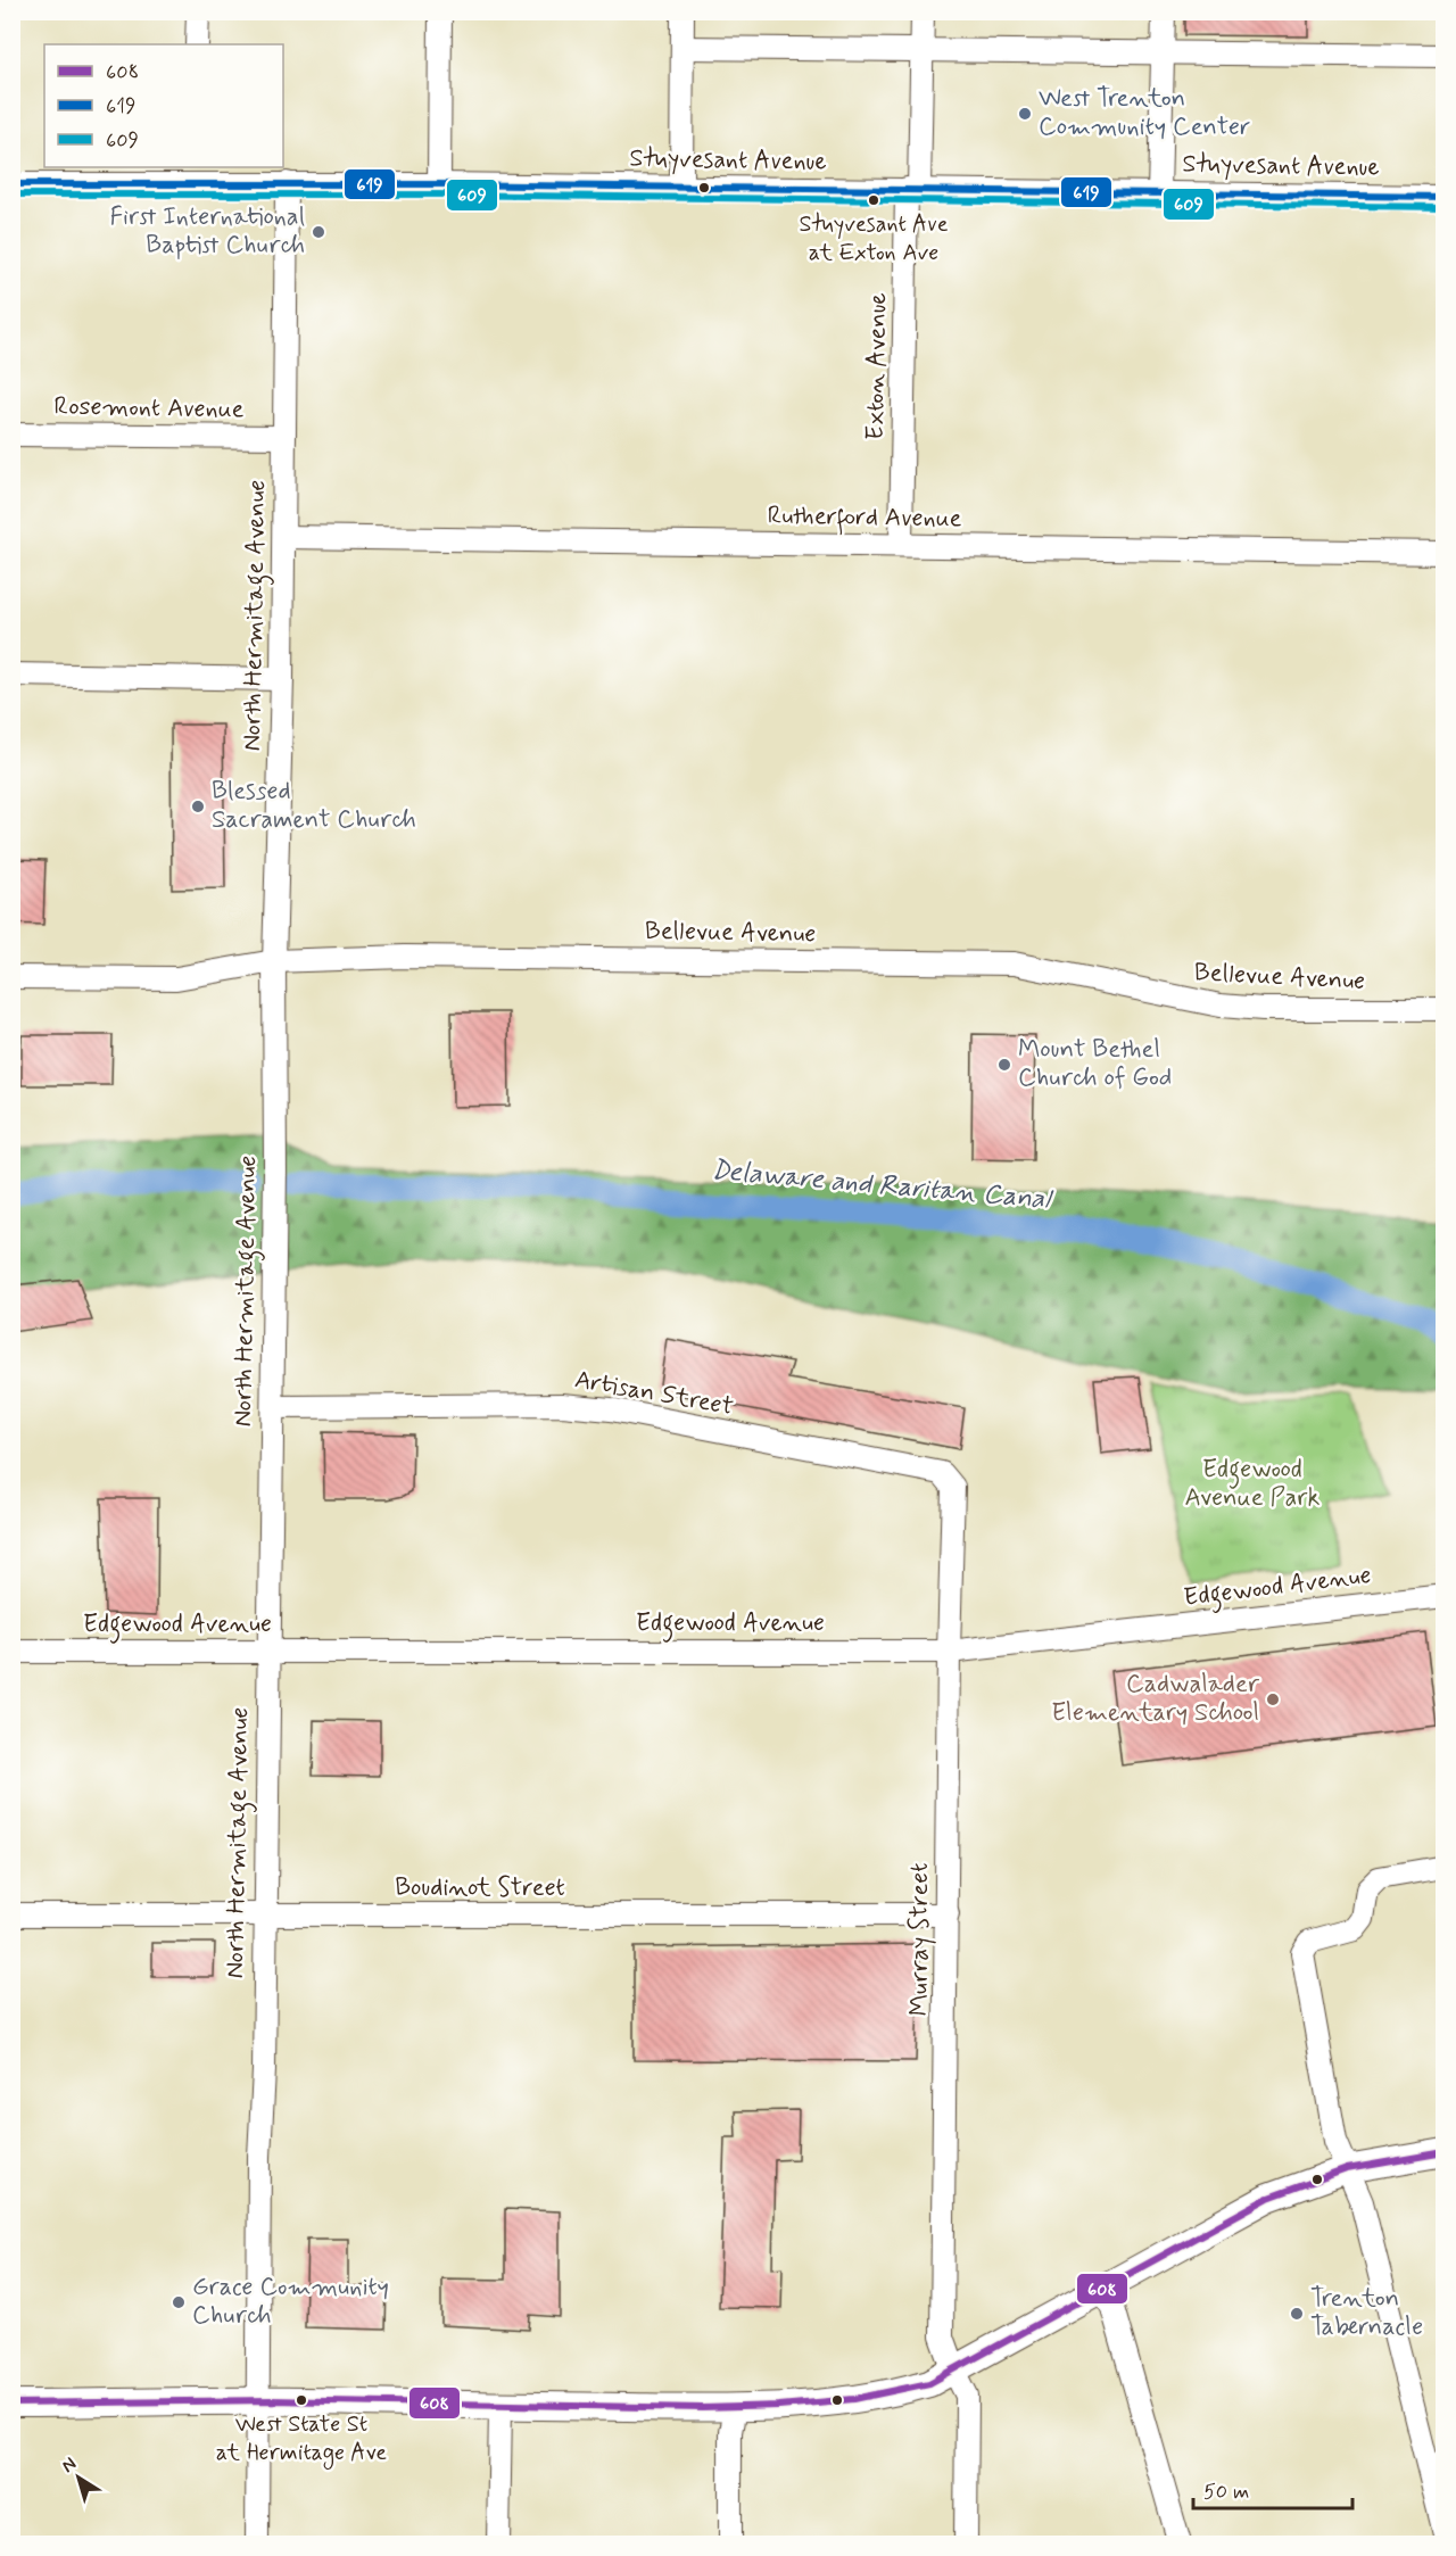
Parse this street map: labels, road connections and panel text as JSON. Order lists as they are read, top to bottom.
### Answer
{
  "streets": {
    "street": [
      "Stuyvesant Avenue",
      "Exton Avenue",
      "Rosemont Avenue",
      "Rutherford Avenue",
      "North Hermitage Avenue",
      "Bellevue Avenue",
      "Artisan Street",
      "Edgewood Avenue",
      "Boudinot Street",
      "Murray Street"
    ]
  },
  "crossings": [
    ["Stuyvesant Avenue", "Exton Avenue"],
    ["Stuyvesant Avenue", "North Hermitage Avenue"],
    ["Exton Avenue", "Rutherford Avenue"],
    ["Rosemont Avenue", "North Hermitage Avenue"],
    ["Rutherford Avenue", "North Hermitage Avenue"],
    ["North Hermitage Avenue", "Bellevue Avenue"],
    ["North Hermitage Avenue", "Artisan Street"],
    ["North Hermitage Avenue", "Edgewood Avenue"],
    ["North Hermitage Avenue", "Boudinot Street"],
    ["Artisan Street", "Murray Street"],
    ["Edgewood Avenue", "Murray Street"],
    ["Boudinot Street", "Murray Street"]
  ],
  "water": ["Delaware and Raritan Canal"],
  "parks": ["Edgewood Avenue Park"],
  "places": [
    "West Trenton Community Center",
    "Stuyvesant Ave at Exton Ave",
    "First International Baptist Church",
    "Blessed Sacrament Church",
    "Mount Bethel Church of God",
    "Cadwalader Elementary School",
    "Grace Community Church",
    "Trenton Tabernacle",
    "West State St at Hermitage Ave"
  ],
  "lines": ["transit line 619", "transit line 609", "transit line 608"],
  "legend": ["608", "619", "609"],
  "scale_bar": "50 m",
  "north": "top left"
}
